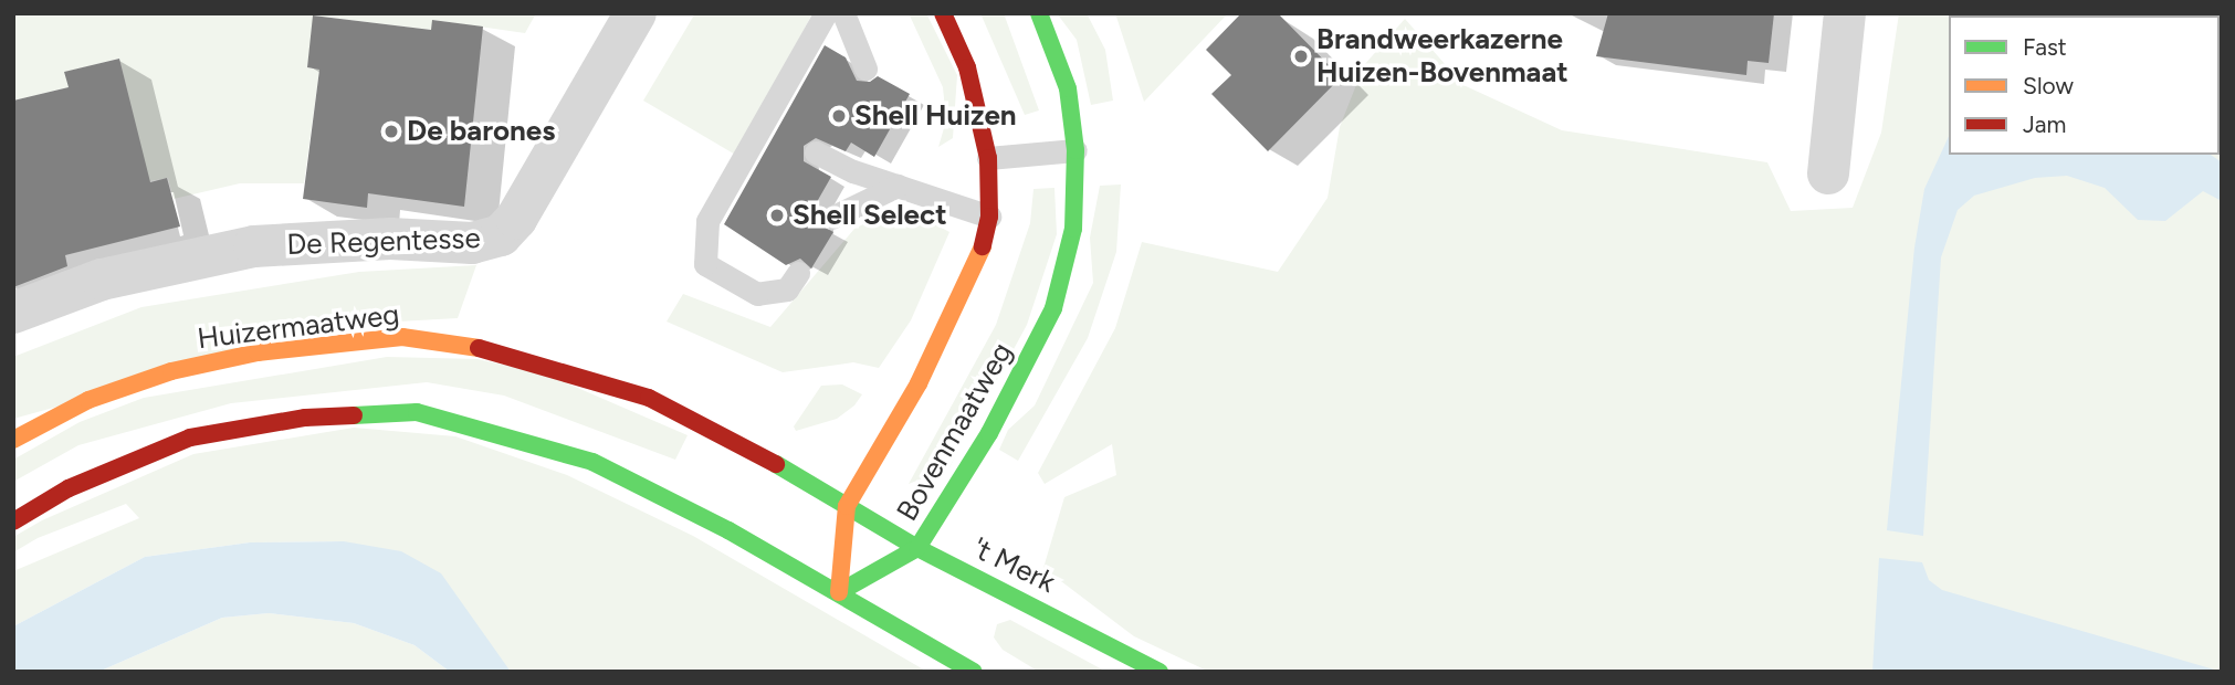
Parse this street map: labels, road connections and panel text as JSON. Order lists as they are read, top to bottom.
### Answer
{
  "streets": {
    "main road": ["Huizermaatweg", "Bovenmaatweg", "'t Merk"],
    "street": ["De Regentesse"]
  },
  "crossings": [
    ["Huizermaatweg", "Bovenmaatweg"],
    ["Huizermaatweg", "'t Merk"],
    ["Bovenmaatweg", "'t Merk"]
  ],
  "places": [
    "Brandweerkazerne Huizen-Bovenmaat",
    "Shell Huizen",
    "De barones",
    "Shell Select"
  ],
  "legend": ["Fast", "Slow", "Jam"]
}
